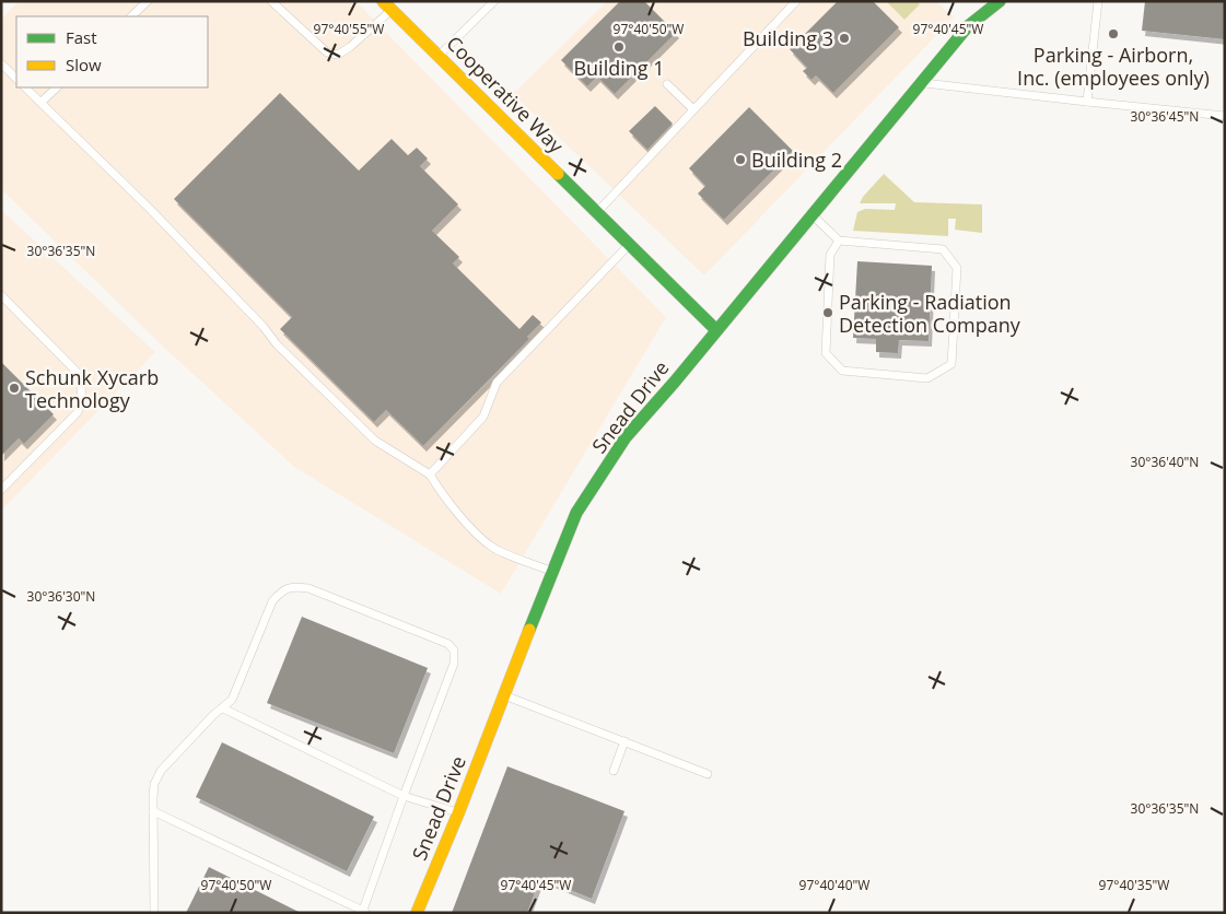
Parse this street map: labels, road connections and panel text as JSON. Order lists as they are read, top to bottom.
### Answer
{
  "streets": {
    "street": ["Cooperative Way", "Snead Drive"]
  },
  "crossings": [
    ["Cooperative Way", "Snead Drive"]
  ],
  "places": [
    "Parking - Airborn, Inc. (employees only)",
    "Building 3",
    "Building 1",
    "Building 2",
    "Parking - Radiation Detection Company",
    "Schunk Xycarb Technology"
  ],
  "legend": ["Fast", "Slow"],
  "coordinates": [
    "97°40'55\"W",
    "97°40'50\"W",
    "97°40'45\"W",
    "30°36'45\"N",
    "30°36'35\"N",
    "30°36'40\"N",
    "30°36'30\"N",
    "97°40'40\"W",
    "97°40'35\"W"
  ]
}
